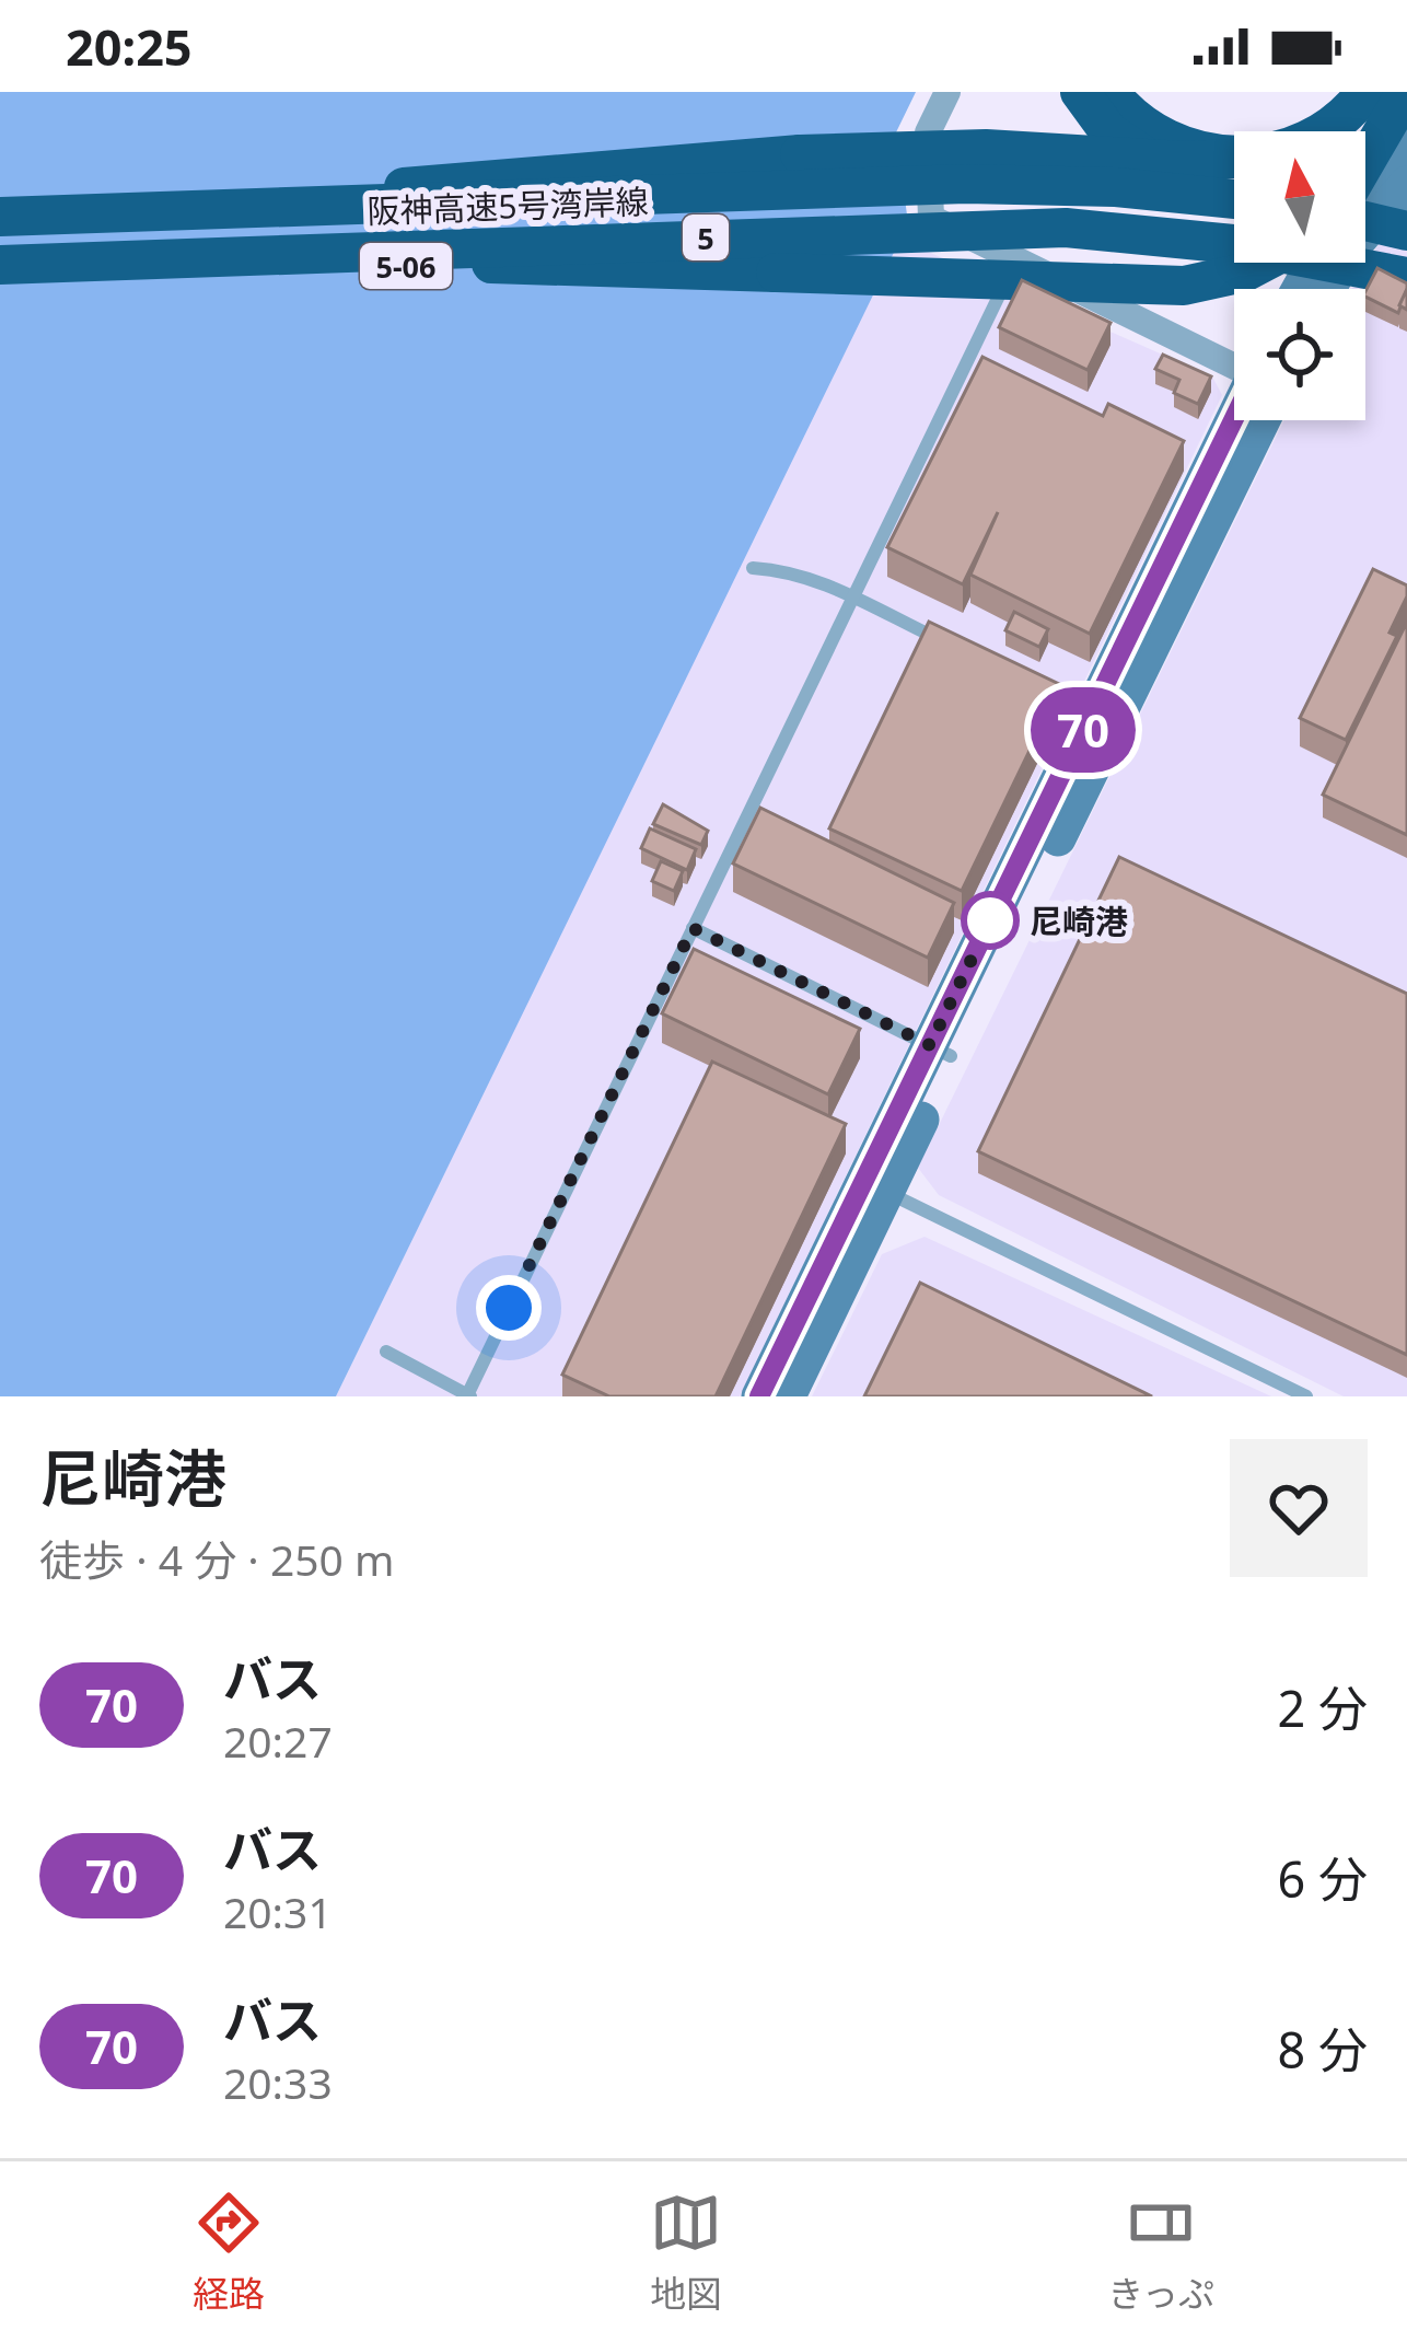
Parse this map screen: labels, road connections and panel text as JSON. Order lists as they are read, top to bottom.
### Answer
{
  "streets": {
    "highway": ["阪神高速5号湾岸線", "5", "5-06"]
  },
  "crossings": [
    ["阪神高速5号湾岸線", "5-06"]
  ],
  "places": ["尼崎港"],
  "lines": ["bus line 70"],
  "north": "top",
  "page": {
    "status": "20:25",
    "on_map": "70",
    "heading": ["尼崎港", "徒歩 · 4 分 · 250 m"],
    "list": [
      {
        "mark": "70",
        "name": "バス",
        "note": "20:27",
        "value": "2 分"
      },
      {
        "mark": "70",
        "name": "バス",
        "note": "20:31",
        "value": "6 分"
      },
      {
        "mark": "70",
        "name": "バス",
        "note": "20:33",
        "value": "8 分"
      }
    ],
    "tabs": ["経路", "地図", "きっぷ"]
  }
}
